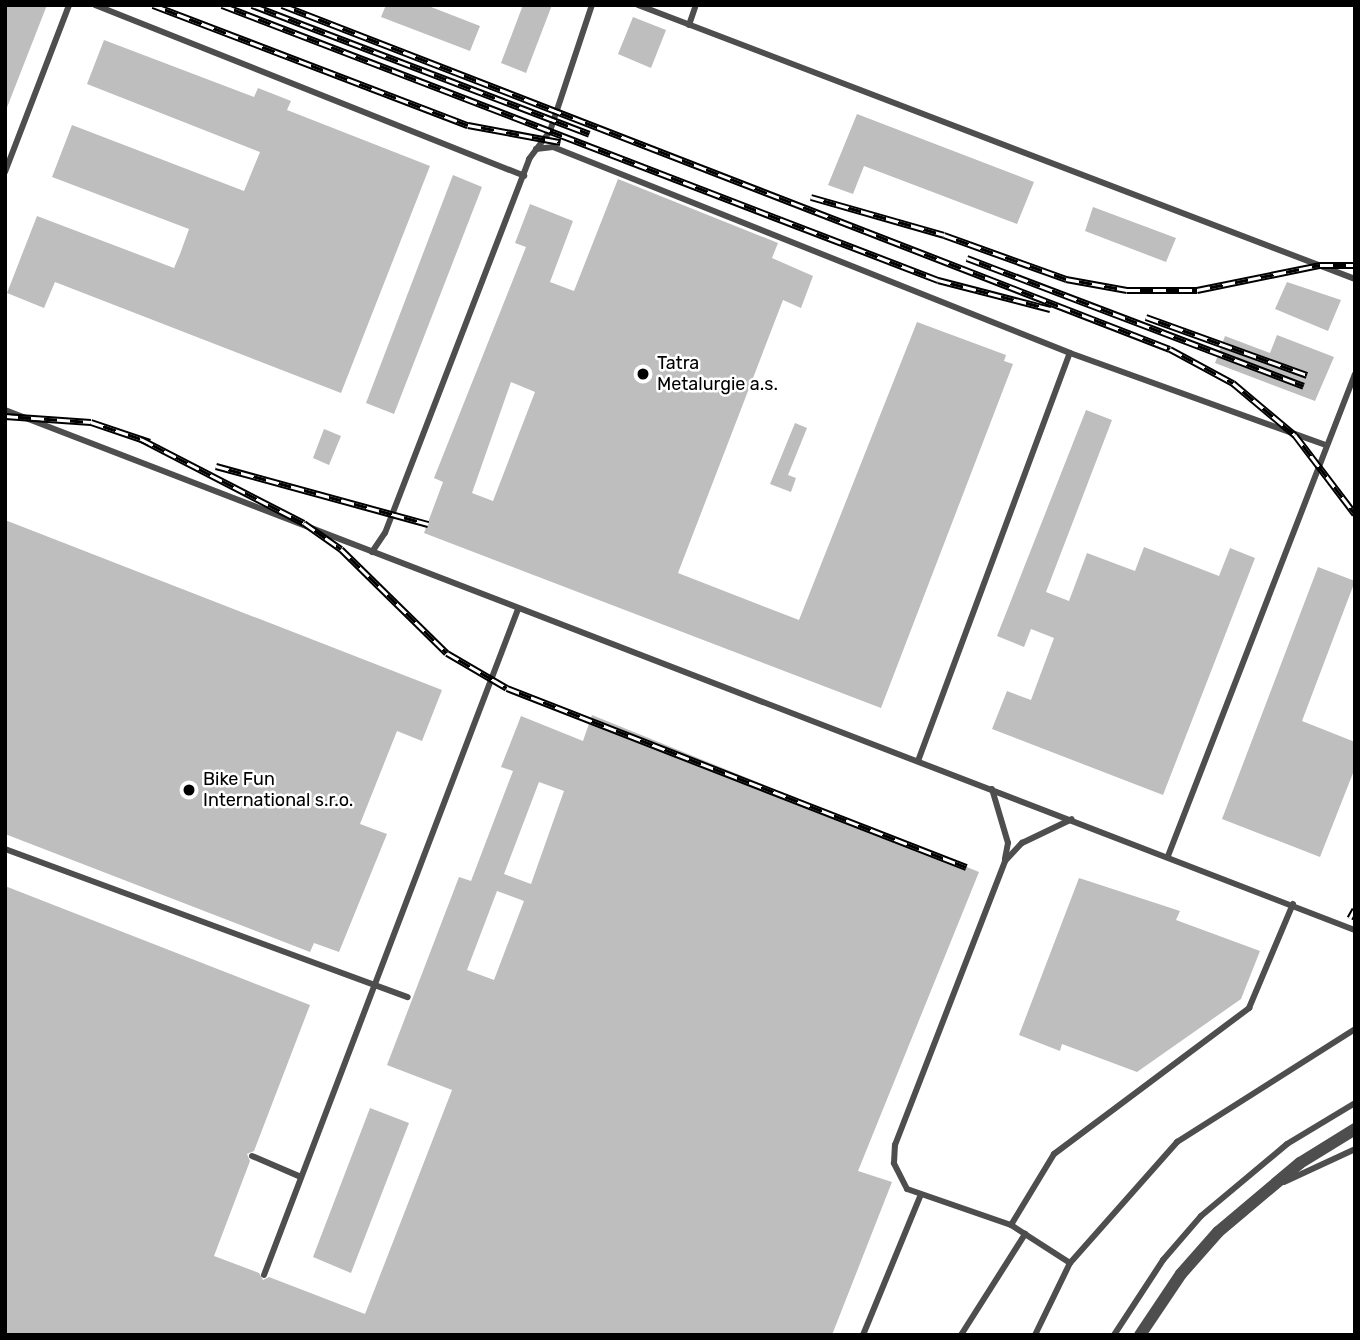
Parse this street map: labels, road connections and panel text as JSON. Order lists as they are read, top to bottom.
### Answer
{
  "places": ["Tatra Metalurgie a.s.", "Bike Fun International s.r.o."]
}
